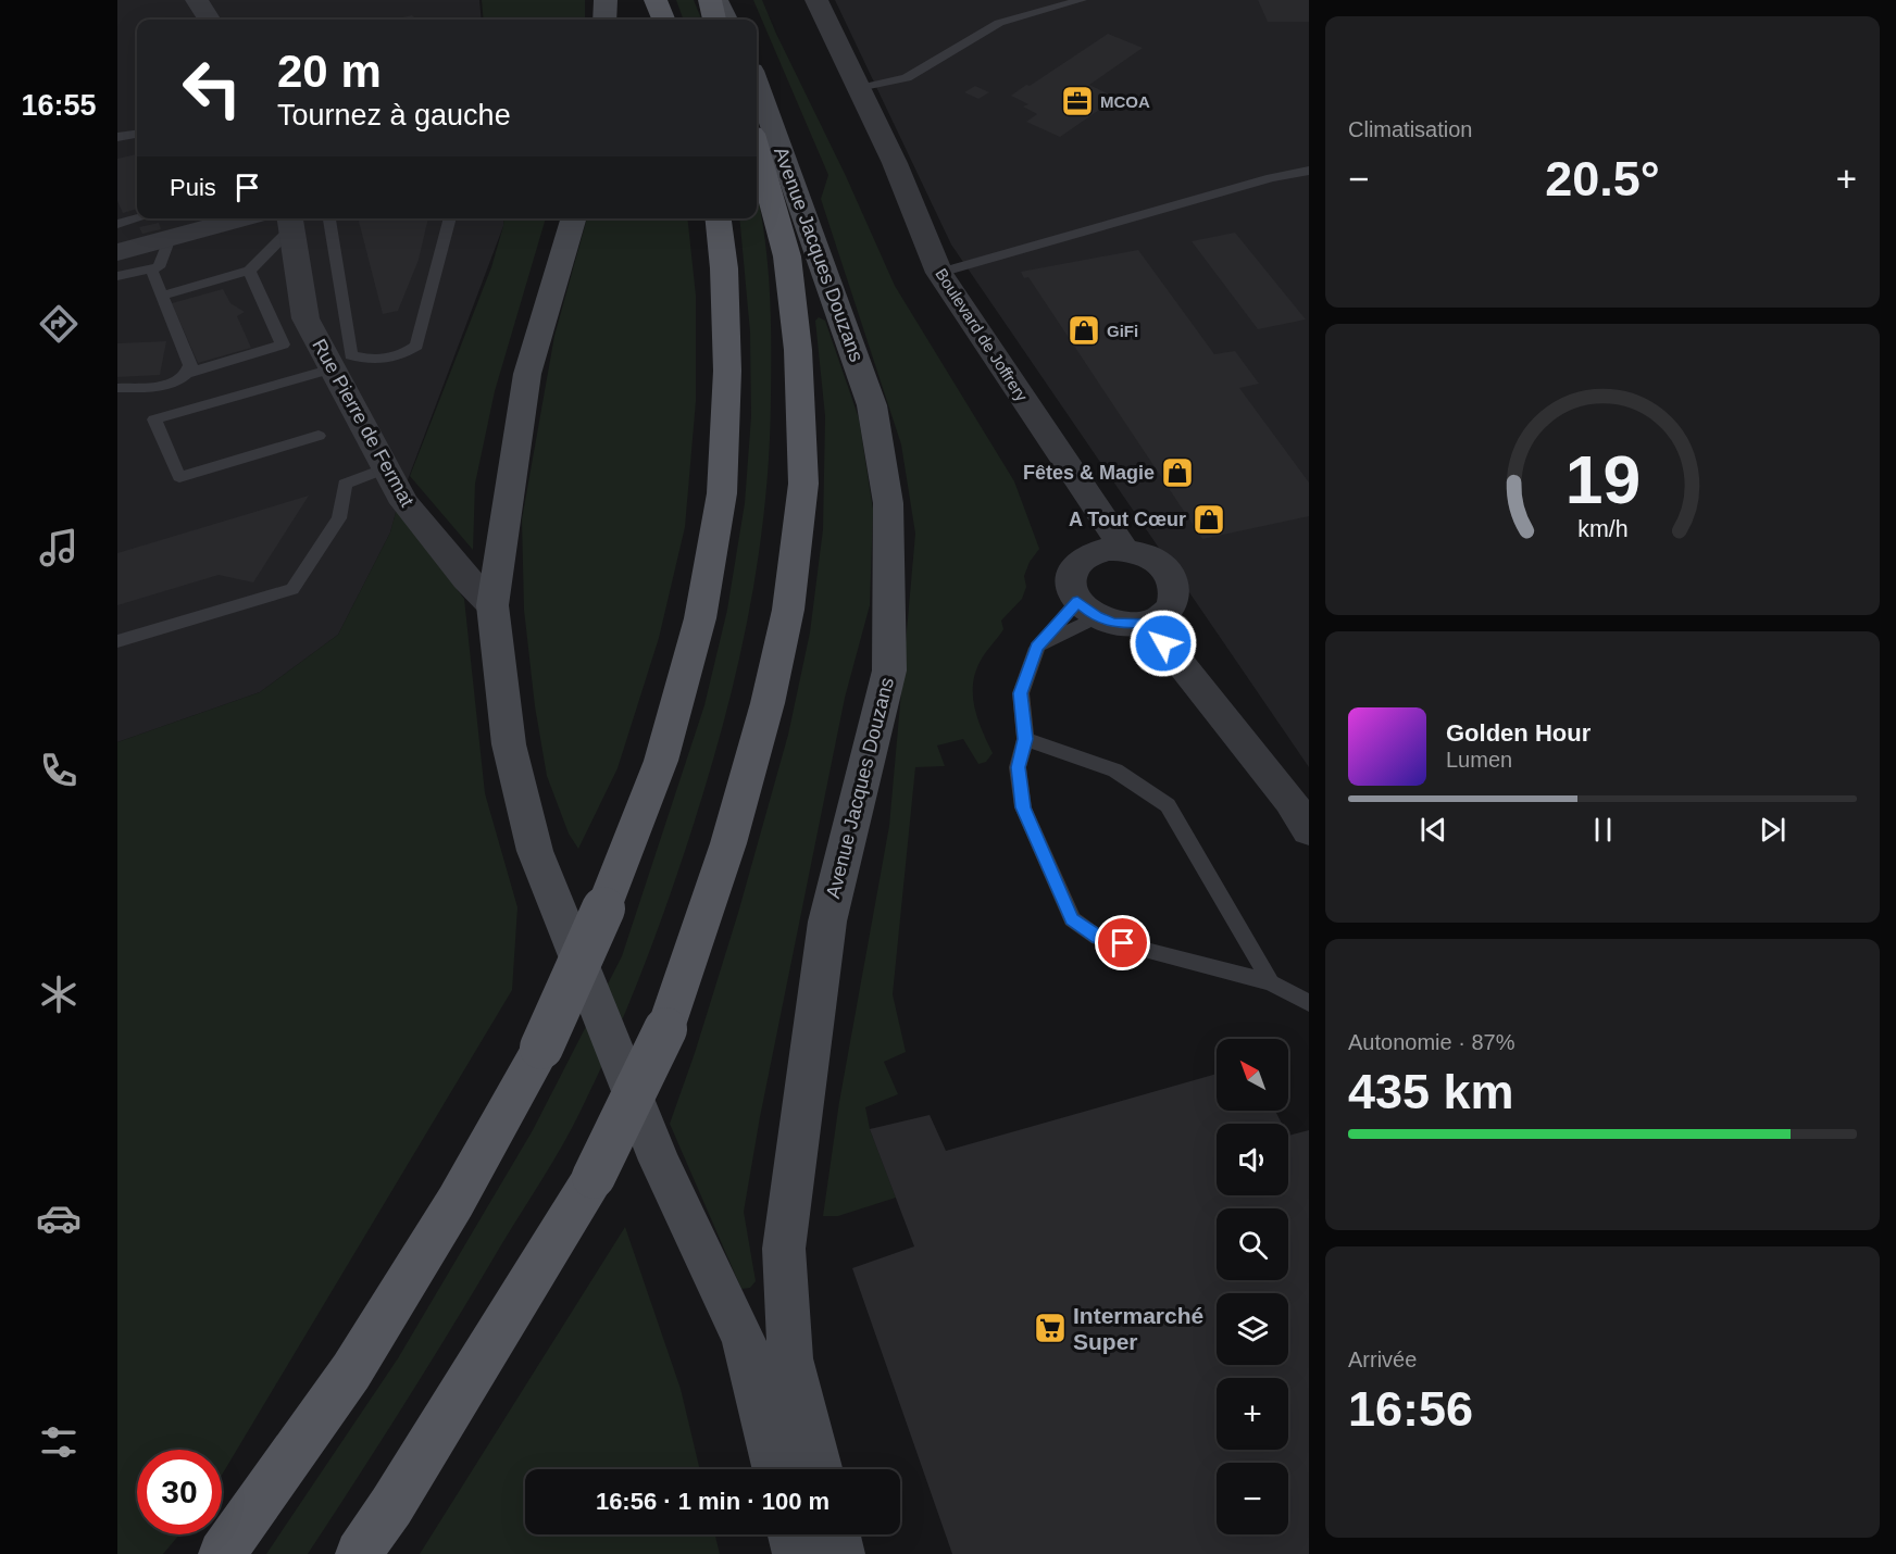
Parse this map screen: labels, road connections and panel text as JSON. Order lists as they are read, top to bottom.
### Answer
{
  "streets": {
    "main road": ["Avenue Jacques Douzans"],
    "street": ["Boulevard de Joffrery", "Rue Pierre de Fermat"]
  },
  "places": {
    "office": ["MCOA"],
    "shop": ["GiFi", "Fêtes & Magie", "A Tout Cœur"],
    "supermarket": ["Intermarché Super"]
  },
  "north": "top left",
  "page": {
    "tabs": "16:55",
    "tile": [
      "Climatisation",
      ["Autonomie · 87%", "435 km"],
      ["Arrivée", "16:56"]
    ],
    "turn": ["20 m", "Tournez à gauche"],
    "heat": ["−", "20.5°", "+"],
    "then": "Puis",
    "song": ["Golden Hour", "Lumen"],
    "map_buttons": ["+", "−"],
    "limit": "30",
    "trip": "16:56 · 1 min · 100 m",
    "gauge": ["19", "km/h"]
  }
}
